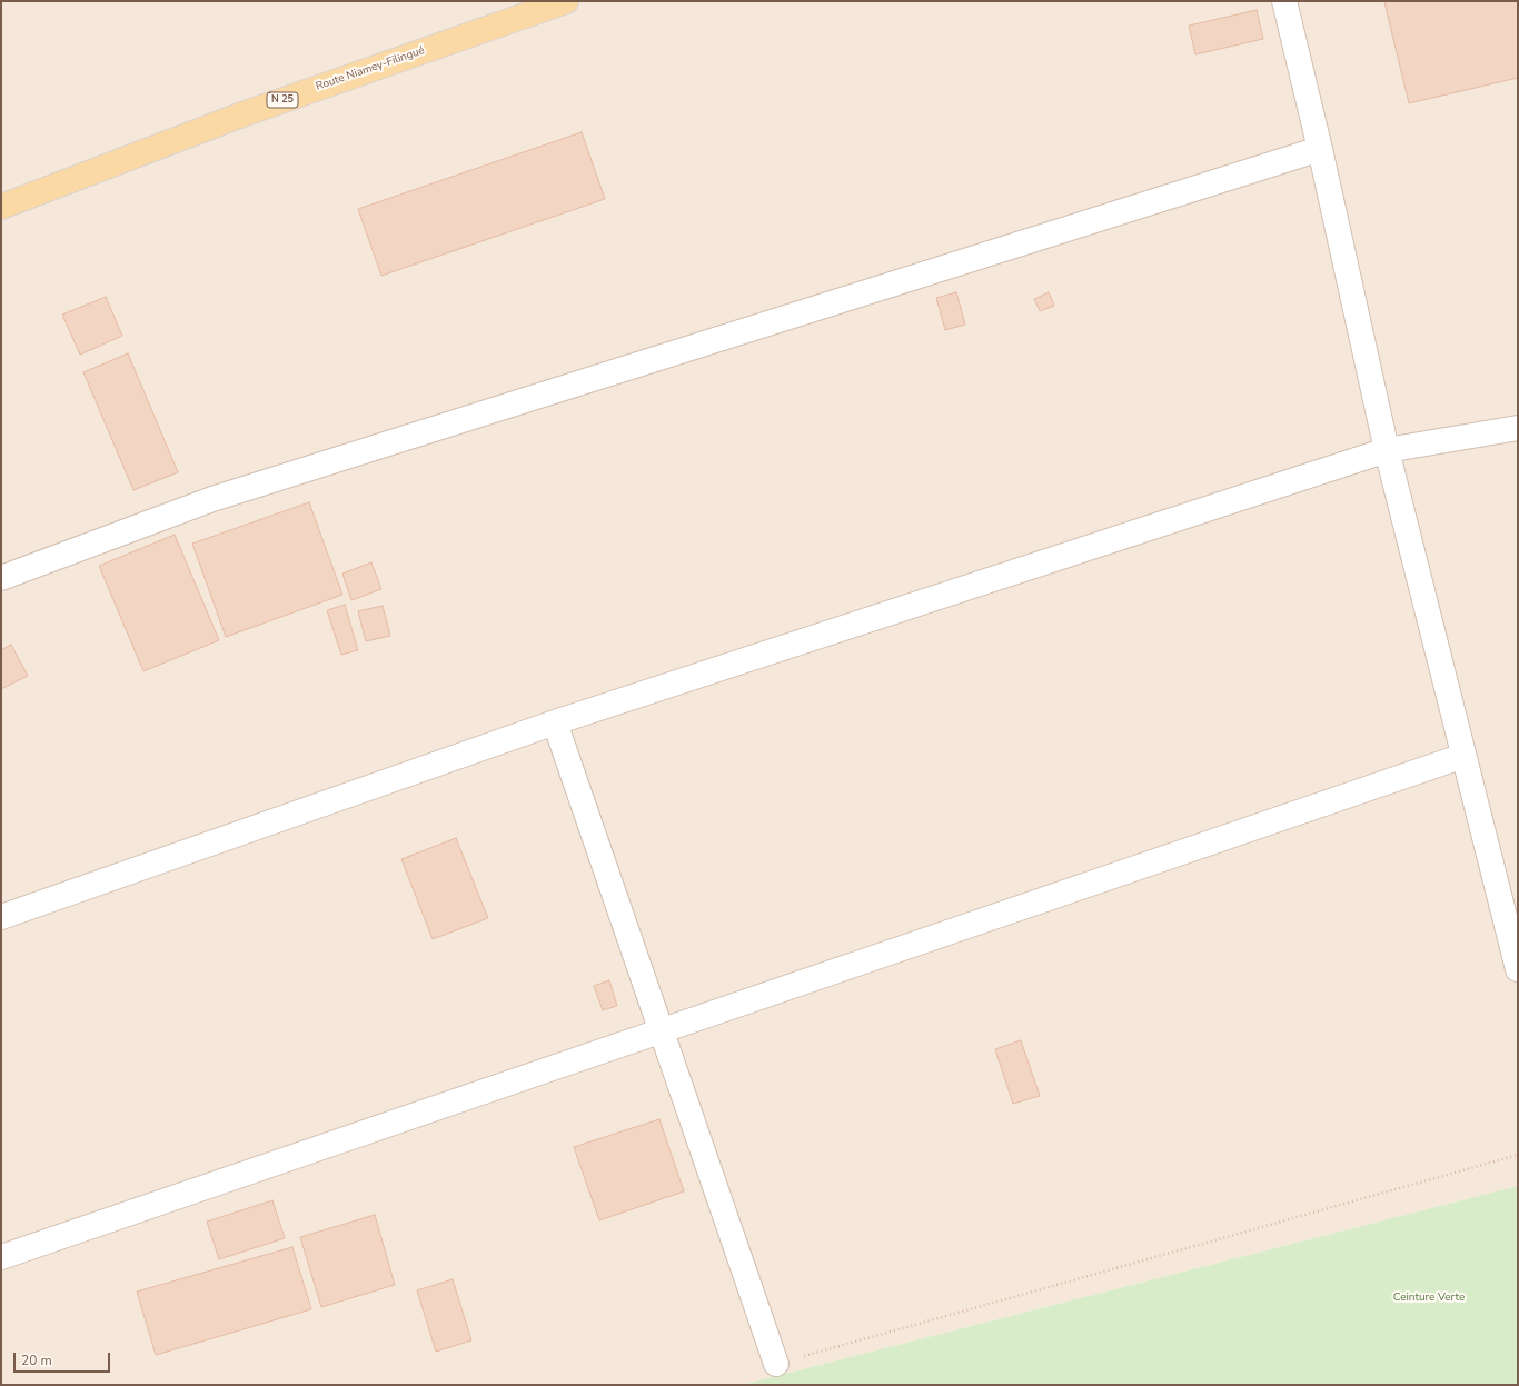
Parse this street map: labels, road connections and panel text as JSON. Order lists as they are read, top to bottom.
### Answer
{
  "streets": {
    "main road": ["Route Niamey-Filingué", "N 25"]
  },
  "parks": ["Ceinture Verte"],
  "scale_bar": "20 m"
}
